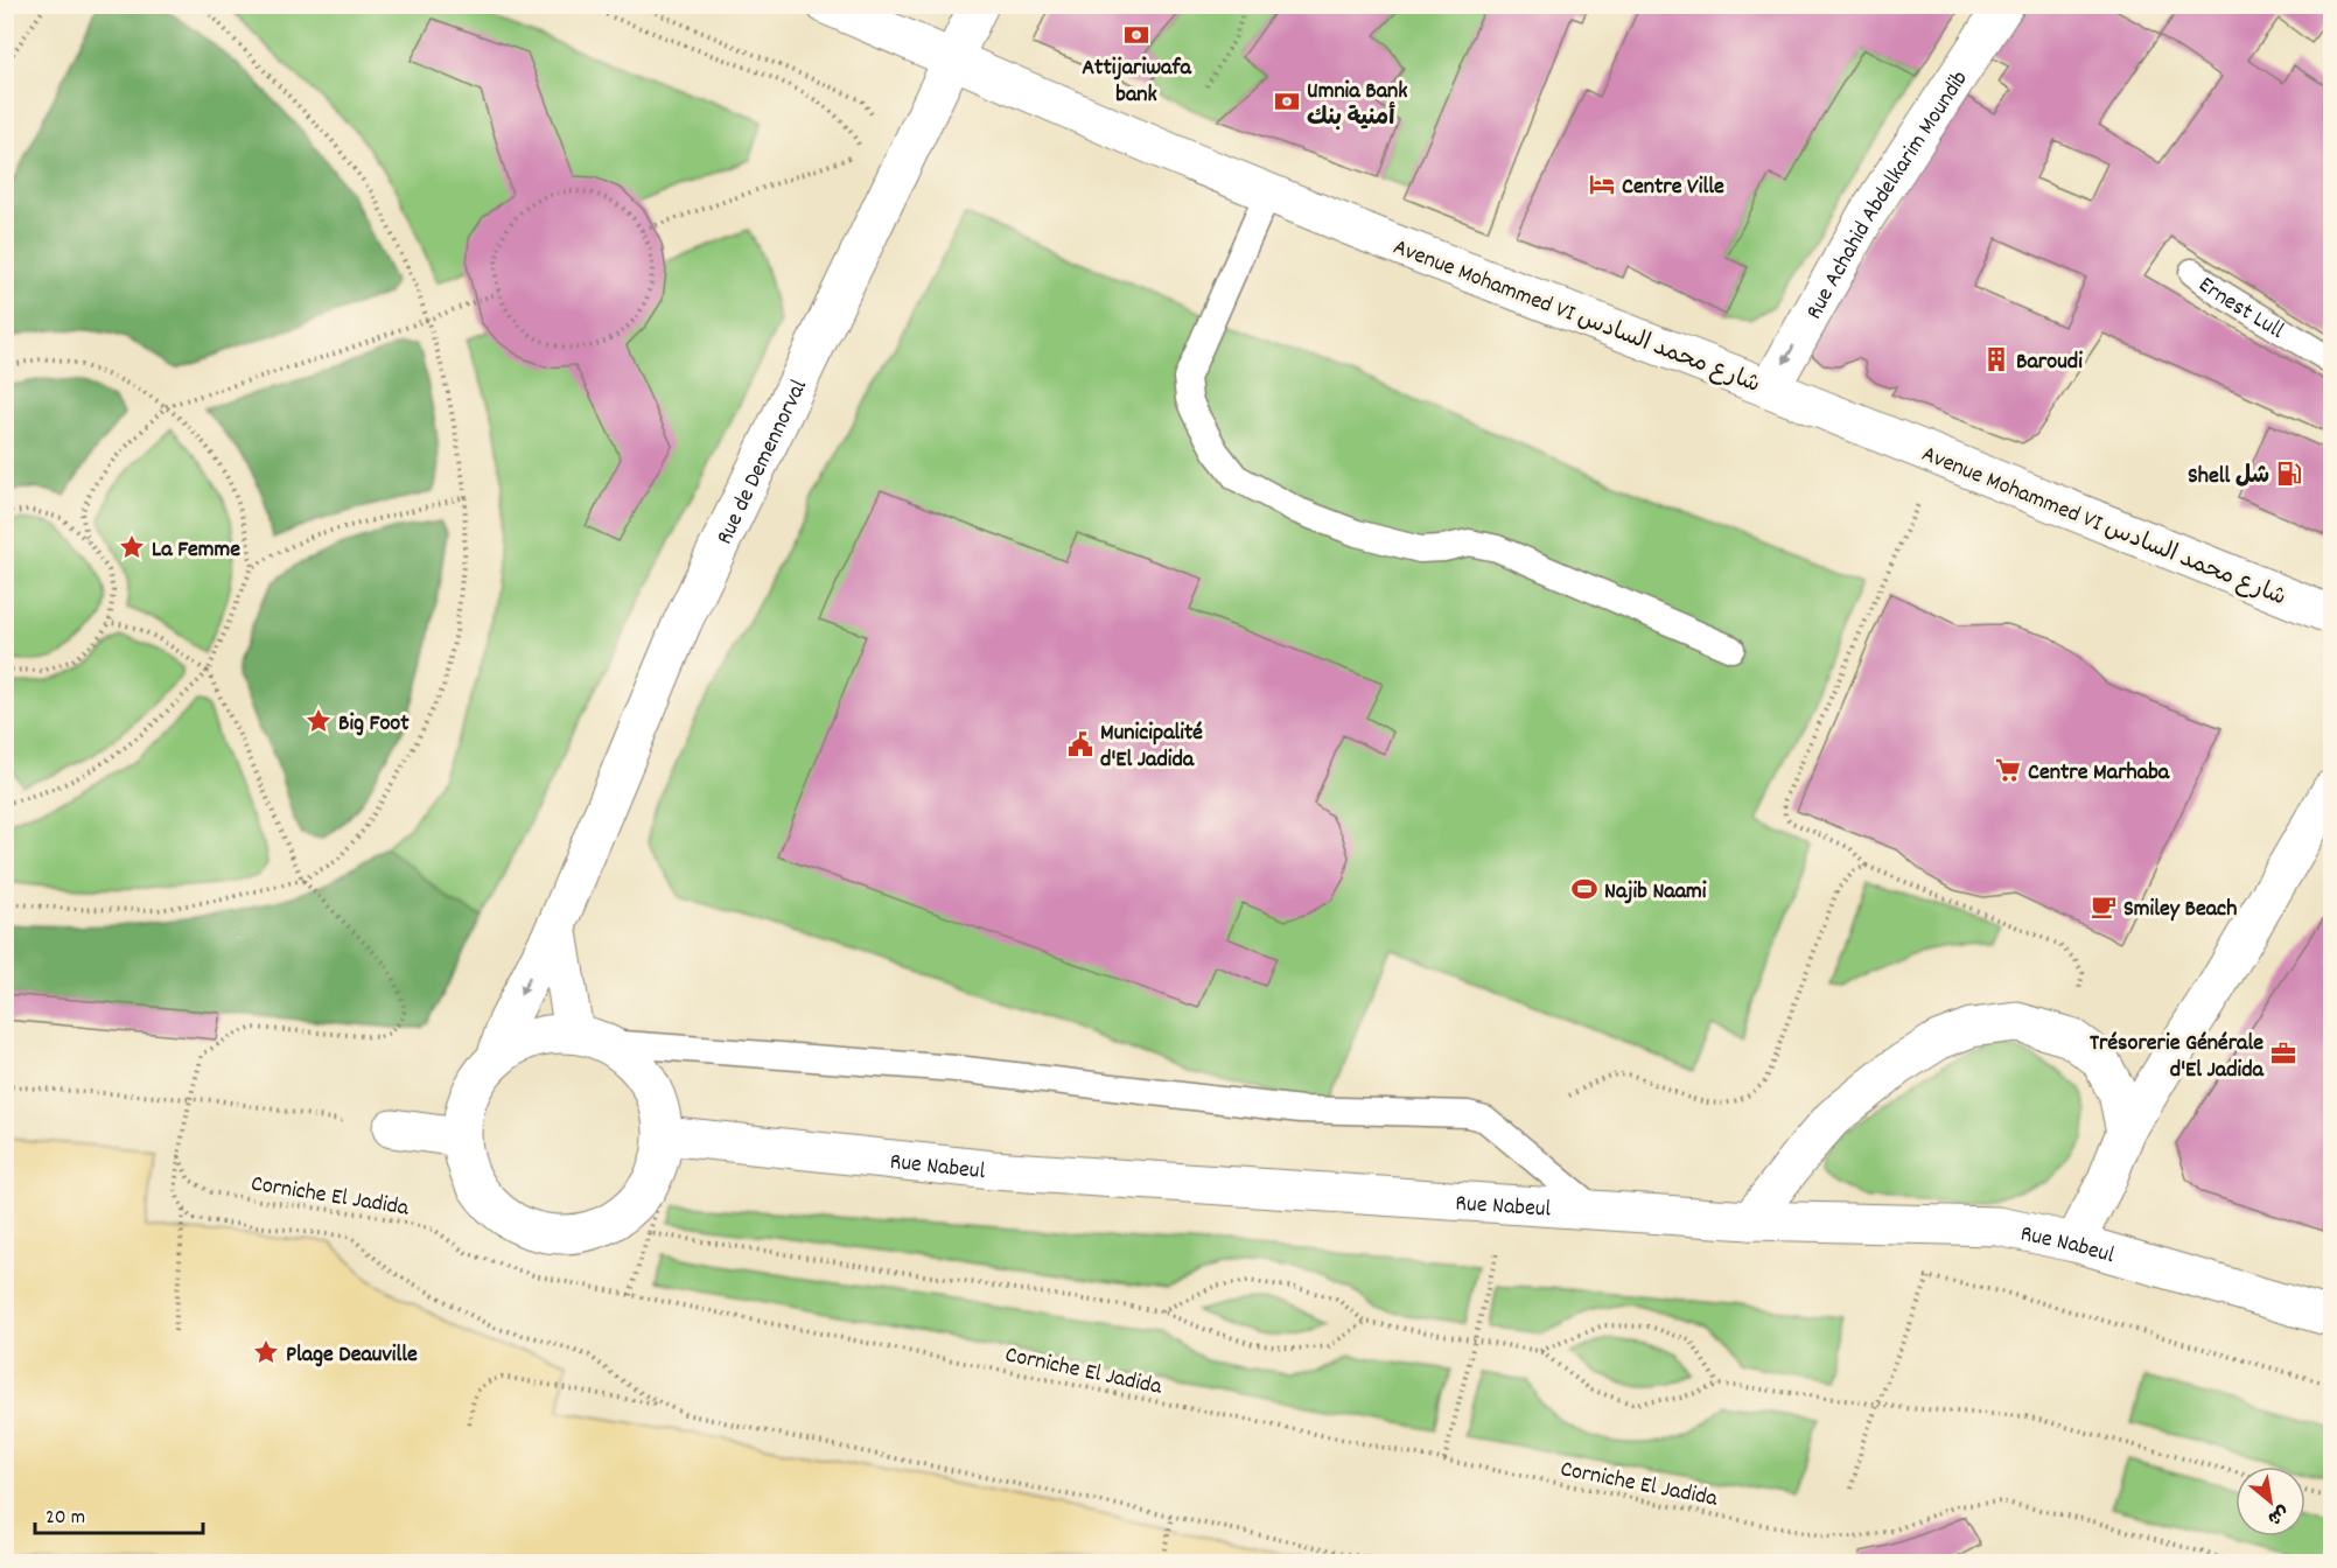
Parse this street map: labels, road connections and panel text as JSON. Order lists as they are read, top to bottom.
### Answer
{
  "streets": {
    "street": [
      "Rue Achahid Abdelkarim Moundib",
      "Avenue Mohammed VI شارع محمد السادس",
      "Rue de Demennorval",
      "Rue Nabeul"
    ],
    "lane": ["Ernest Lull"],
    "path": ["Corniche El Jadida"]
  },
  "crossings": [
    ["Rue Achahid Abdelkarim Moundib", "Avenue Mohammed VI شارع محمد السادس"],
    ["Avenue Mohammed VI شارع محمد السادس", "Rue de Demennorval"],
    ["Rue de Demennorval", "Rue Nabeul"]
  ],
  "one_way": ["Rue Achahid Abdelkarim Moundib"],
  "places": {
    "bank": ["Attijariwafa bank", "Umnia Bank أمنية بنك"],
    "hotel": ["Centre Ville"],
    "building": ["Baroudi"],
    "fuel station": ["Shell شل"],
    "place": ["La Femme", "Big Foot", "Plage Deauville"],
    "public building": ["Municipalité d'El Jadida"],
    "supermarket": ["Centre Marhaba"],
    "sports": ["Najib Naami"],
    "cafe": ["Smiley Beach"],
    "office": ["Trésorerie Générale d'El Jadida"]
  },
  "scale_bar": "20 m",
  "north": "bottom right"
}
